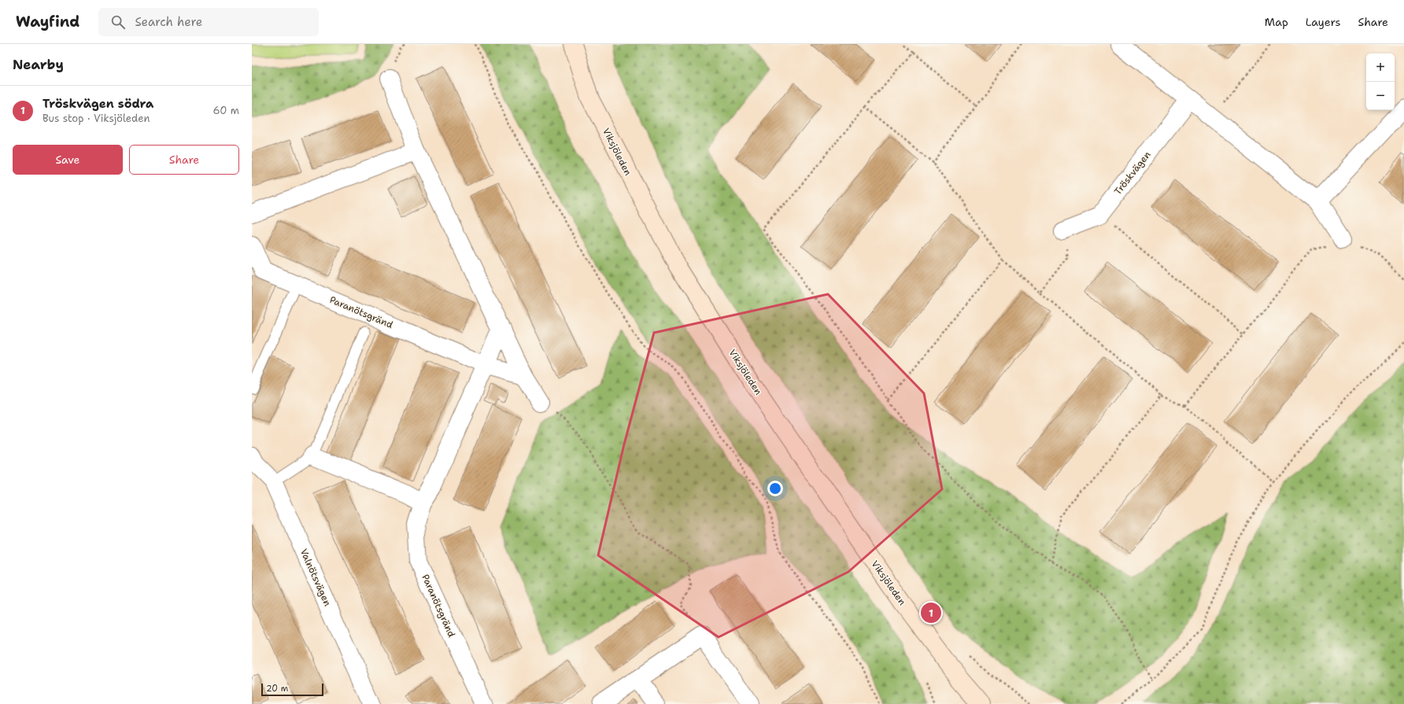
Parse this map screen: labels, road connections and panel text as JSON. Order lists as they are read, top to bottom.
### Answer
{
  "streets": {
    "main road": ["Viksjöleden"],
    "street": ["Tröskvägen", "Paranötsgränd", "Valnötsvägen"]
  },
  "scale_bar": "20 m",
  "page": {
    "header": "Wayfind",
    "search": "Search here",
    "nav": ["Map", "Layers", "Share"],
    "heading": "Nearby",
    "map_buttons": ["+", "−"],
    "list": [
      {
        "mark": "1",
        "name": "Tröskvägen södra",
        "note": "Bus stop · Viksjöleden",
        "value": "60 m"
      }
    ],
    "buttons": ["Save", "Share"],
    "pins": "1",
    "scale": "20 m"
  }
}
